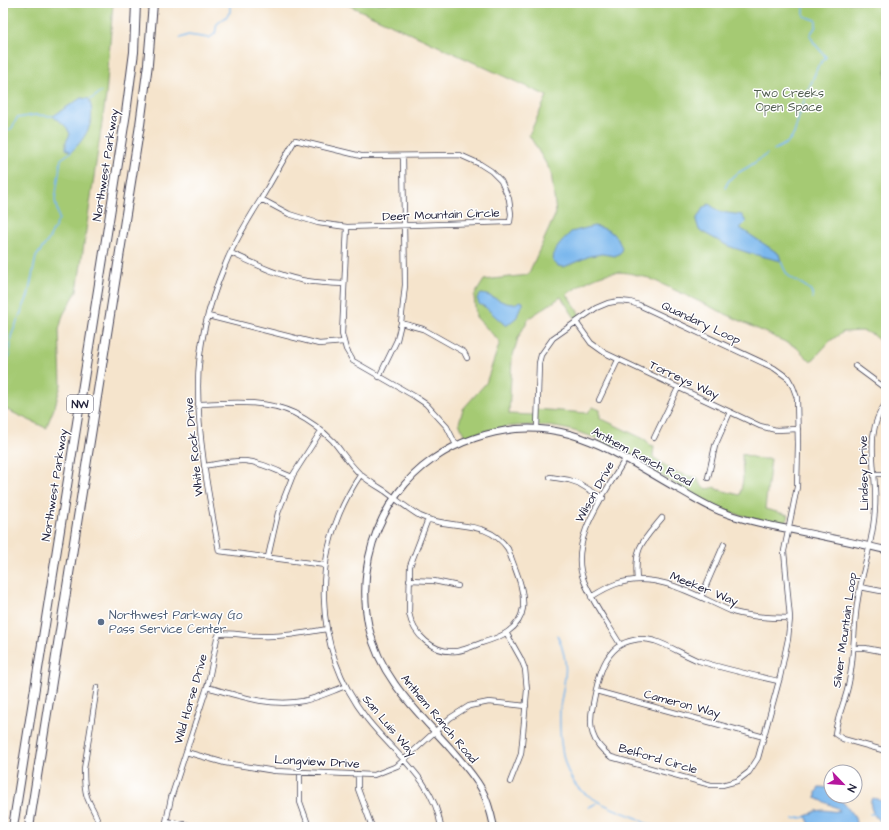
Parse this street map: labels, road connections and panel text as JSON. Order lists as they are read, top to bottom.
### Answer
{
  "streets": {
    "highway": ["Northwest Parkway", "NW"],
    "street": [
      "Deer Mountain Circle",
      "Quandary Loop",
      "Torreys Way",
      "White Rock Drive",
      "Anthem Ranch Road",
      "Lindsey Drive",
      "Wilson Drive",
      "Meeker Way",
      "Silver Mountain Loop",
      "Wild Horse Drive",
      "Cameron Way",
      "San Luis Way",
      "Belford Circle",
      "Longview Drive"
    ]
  },
  "crossings": [
    ["Deer Mountain Circle", "White Rock Drive"],
    ["Quandary Loop", "Torreys Way"],
    ["Quandary Loop", "Anthem Ranch Road"],
    ["Quandary Loop", "Belford Circle"],
    ["White Rock Drive", "San Luis Way"],
    ["Anthem Ranch Road", "Lindsey Drive"],
    ["Anthem Ranch Road", "Wilson Drive"],
    ["Anthem Ranch Road", "Silver Mountain Loop"],
    ["Anthem Ranch Road", "Belford Circle"],
    ["Anthem Ranch Road", "Longview Drive"],
    ["Lindsey Drive", "Silver Mountain Loop"],
    ["Wilson Drive", "Meeker Way"],
    ["Wilson Drive", "Belford Circle"],
    ["Meeker Way", "Belford Circle"],
    ["Wild Horse Drive", "San Luis Way"],
    ["Wild Horse Drive", "Longview Drive"],
    ["Cameron Way", "Belford Circle"],
    ["San Luis Way", "Longview Drive"]
  ],
  "parks": ["Two Creeks Open Space"],
  "places": ["Northwest Parkway Go Pass Service Center"],
  "north": "bottom right"
}
